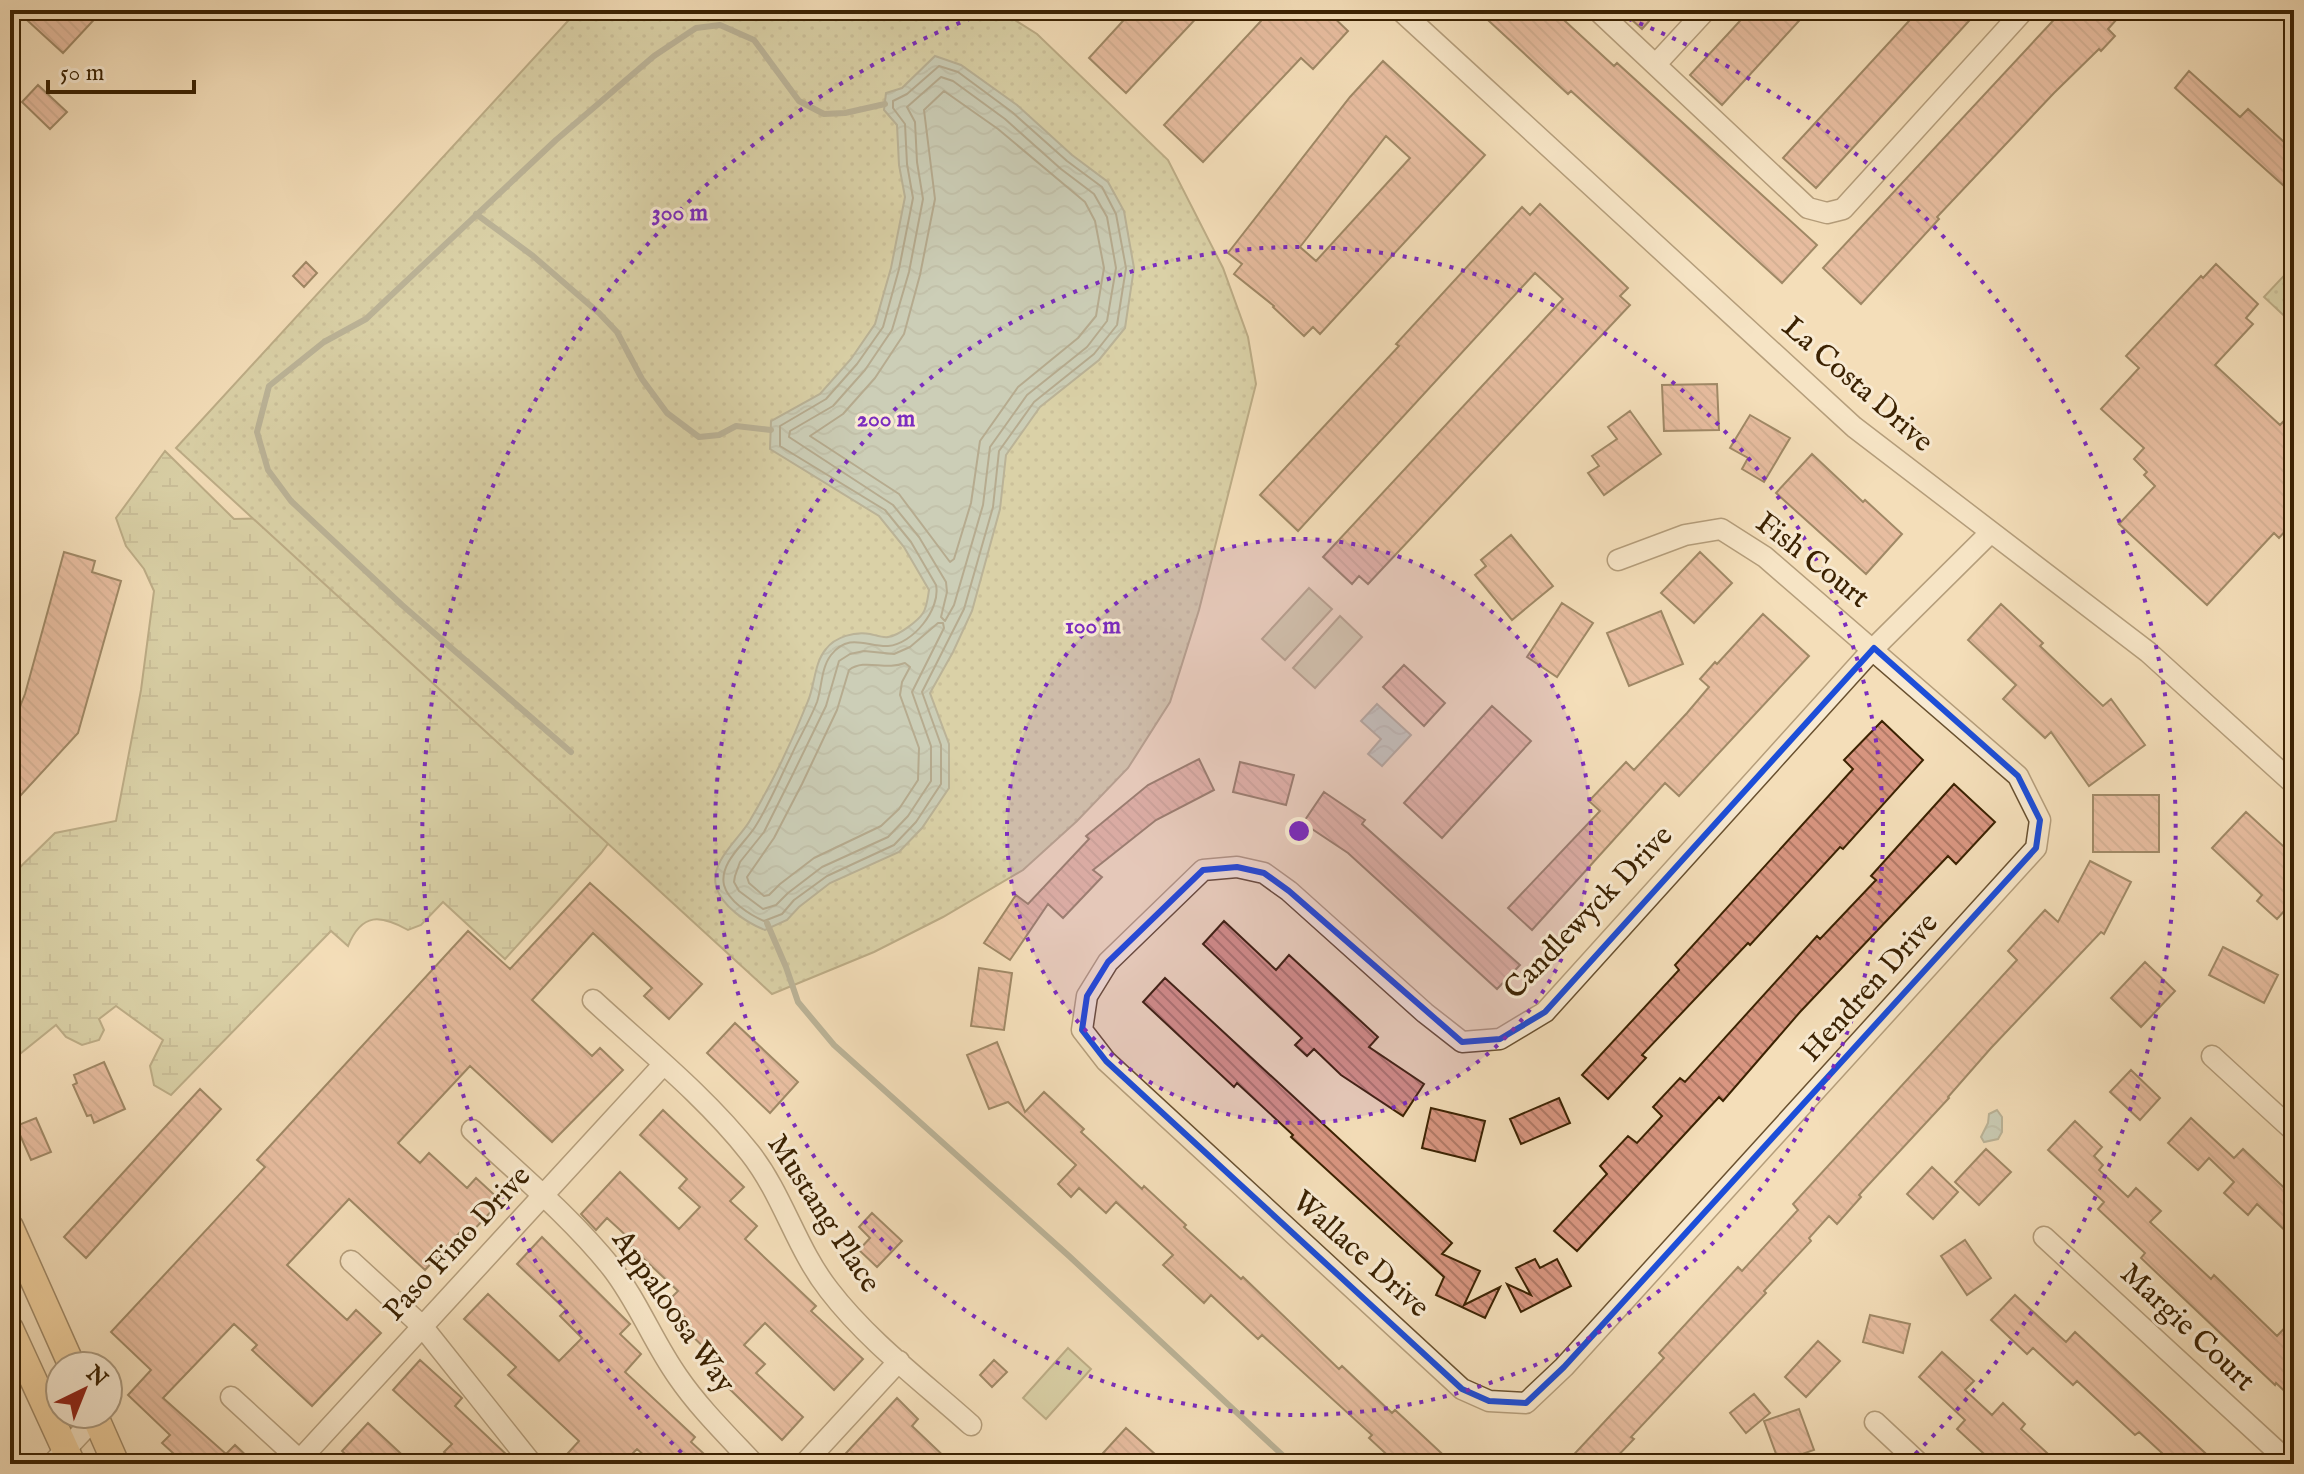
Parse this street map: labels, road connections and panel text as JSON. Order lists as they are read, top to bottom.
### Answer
{
  "streets": {
    "street": [
      "La Costa Drive",
      "Fish Court",
      "Candlewyck Drive",
      "Hendren Drive",
      "Mustang Place",
      "Paso Fino Drive",
      "Wallace Drive",
      "Appaloosa Way",
      "Margie Court"
    ]
  },
  "crossings": [
    ["La Costa Drive", "Candlewyck Drive"],
    ["Fish Court", "Candlewyck Drive"],
    ["Fish Court", "Hendren Drive"],
    ["Candlewyck Drive", "Hendren Drive"],
    ["Candlewyck Drive", "Wallace Drive"],
    ["Hendren Drive", "Wallace Drive"],
    ["Mustang Place", "Paso Fino Drive"],
    ["Paso Fino Drive", "Appaloosa Way"]
  ],
  "scale_bar": "50 m",
  "north": "top right",
  "rings": ["300 m", "200 m", "100 m"]
}
